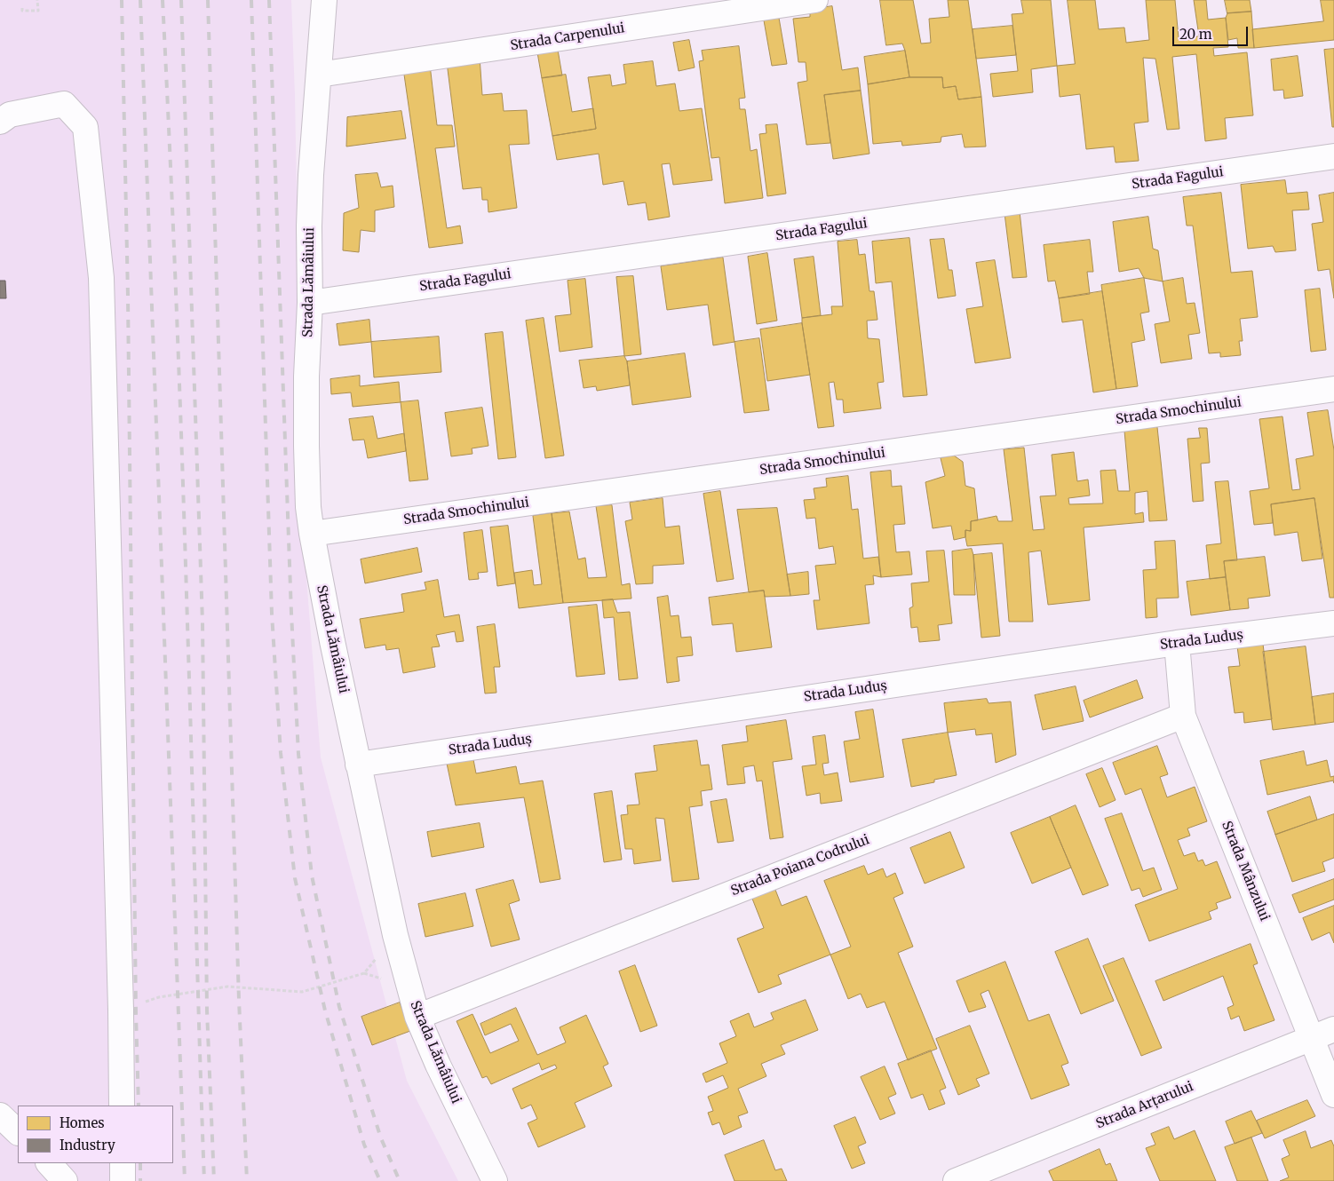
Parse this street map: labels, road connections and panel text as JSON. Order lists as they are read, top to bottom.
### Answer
{
  "streets": {
    "street": [
      "Strada Carpenului",
      "Strada Fagului",
      "Strada Lămâiului",
      "Strada Smochinului",
      "Strada Luduș",
      "Strada Poiana Codrului",
      "Strada Mânzului",
      "Strada Arțarului"
    ]
  },
  "crossings": [
    ["Strada Carpenului", "Strada Lămâiului"],
    ["Strada Fagului", "Strada Lămâiului"],
    ["Strada Lămâiului", "Strada Smochinului"],
    ["Strada Lămâiului", "Strada Luduș"],
    ["Strada Lămâiului", "Strada Poiana Codrului"],
    ["Strada Luduș", "Strada Mânzului"],
    ["Strada Poiana Codrului", "Strada Mânzului"],
    ["Strada Mânzului", "Strada Arțarului"]
  ],
  "legend": ["Homes", "Industry"],
  "scale_bar": "20 m"
}
